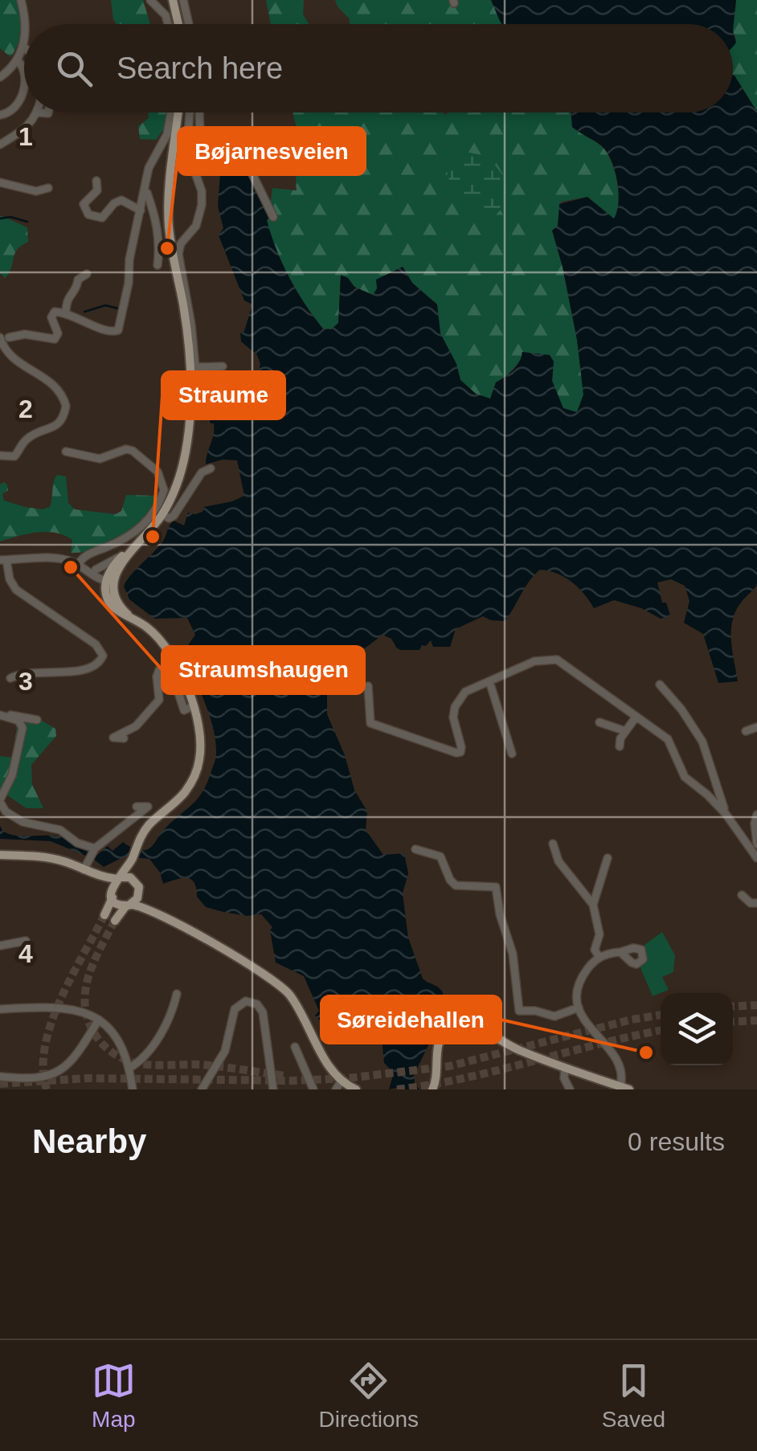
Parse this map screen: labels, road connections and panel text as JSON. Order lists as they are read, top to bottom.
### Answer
{
  "places": [
    "Bøjarnesveien",
    "Straume",
    "Straumshaugen",
    "Søreidehallen"
  ],
  "page": {
    "search": "Search here",
    "heading": ["Nearby", "0 results"],
    "nav": ["Map", "Directions", "Saved"]
  },
  "grid": {
    "rows": [
      "1",
      "2",
      "3",
      "4"
    ]
  }
}
